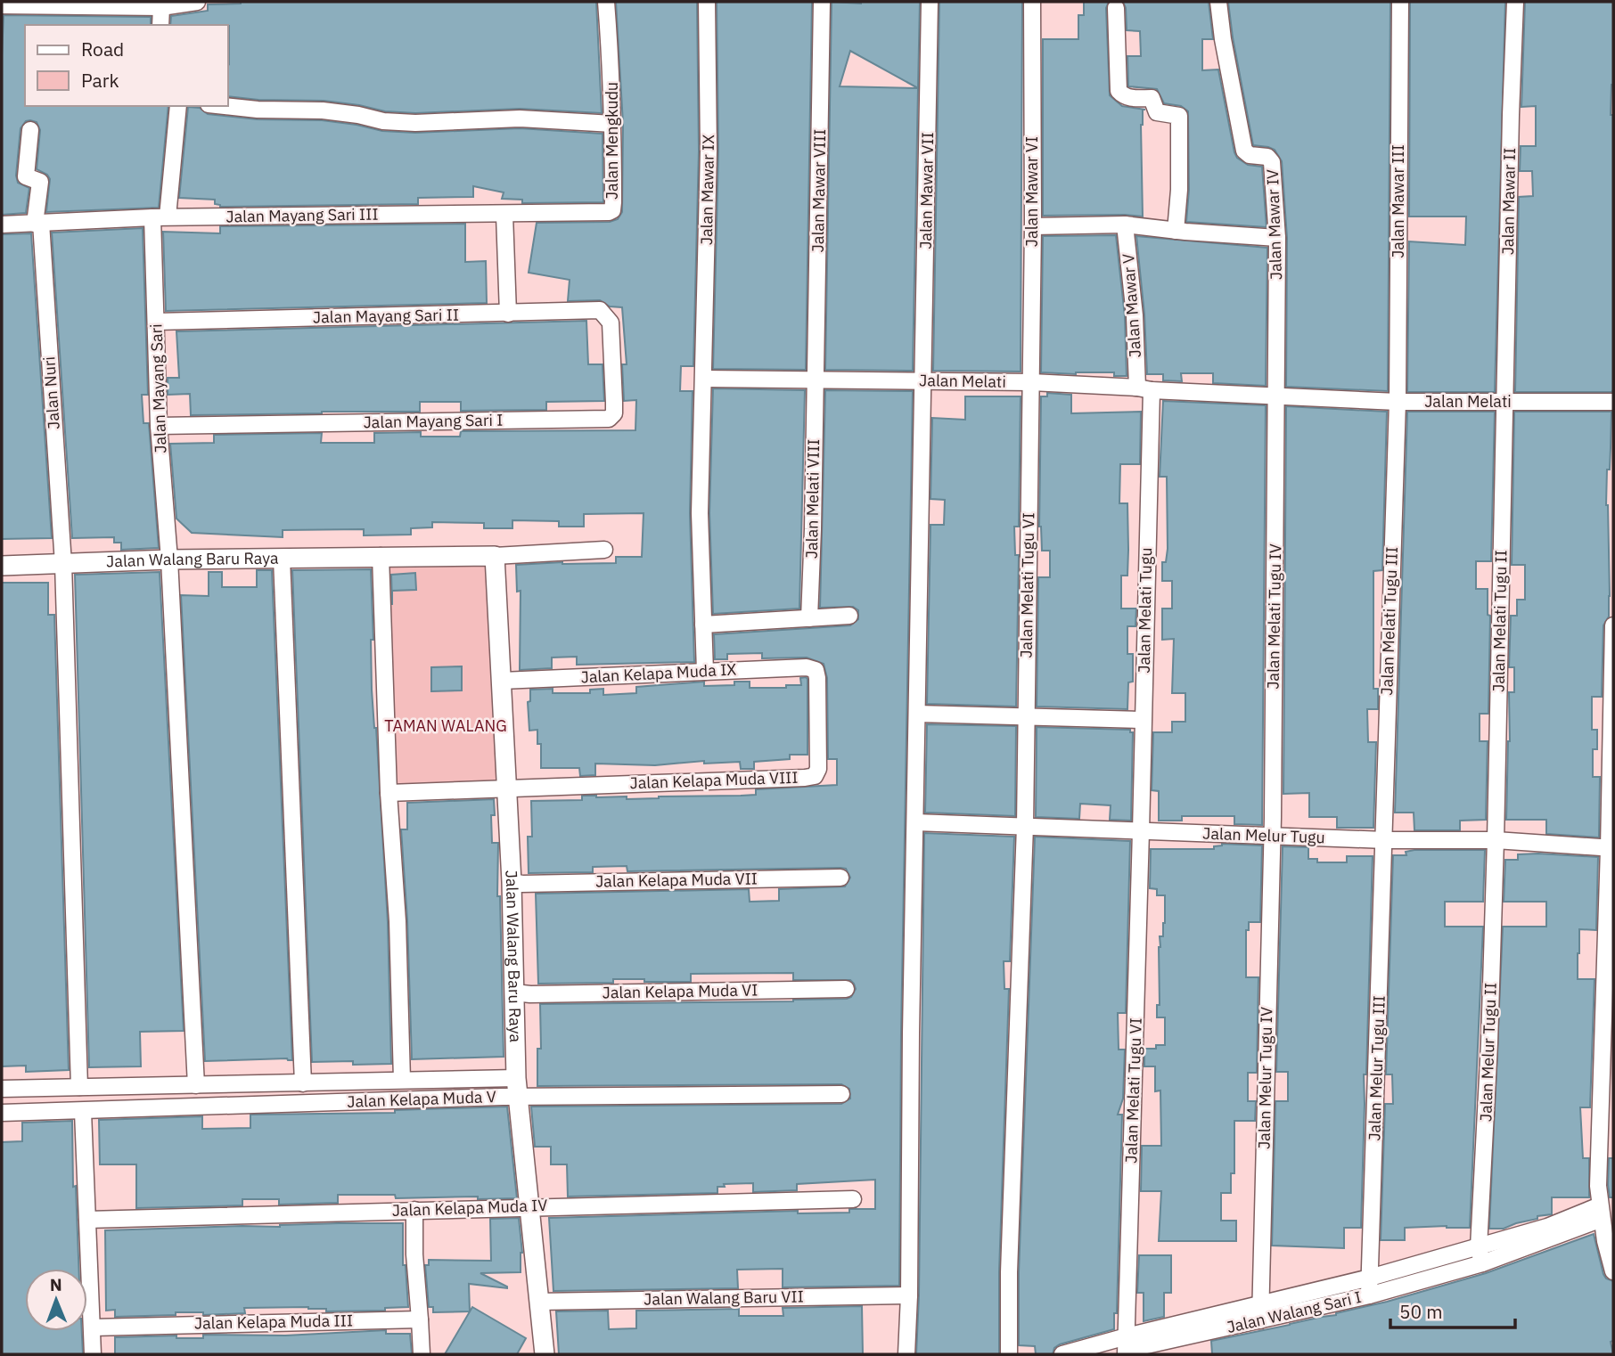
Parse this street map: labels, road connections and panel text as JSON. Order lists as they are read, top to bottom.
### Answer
{
  "streets": {
    "street": [
      "Jalan Mengkudu",
      "Jalan Mawar IX",
      "Jalan Mawar VIII",
      "Jalan Mawar VII",
      "Jalan Mawar VI",
      "Jalan Mawar III",
      "Jalan Mawar II",
      "Jalan Mayang Sari III",
      "Jalan Mawar IV",
      "Jalan Mawar V",
      "Jalan Mayang Sari II",
      "Jalan Melati",
      "Jalan Mayang Sari",
      "Jalan Nuri",
      "Jalan Mayang Sari I",
      "Jalan Melati VIII",
      "Jalan Walang Baru Raya",
      "Jalan Melati Tugu VI",
      "Jalan Melati Tugu",
      "Jalan Melati Tugu IV",
      "Jalan Melati Tugu III",
      "Jalan Melati Tugu II",
      "Jalan Kelapa Muda IX",
      "Jalan Kelapa Muda VIII",
      "Jalan Melur Tugu",
      "Jalan Kelapa Muda VII",
      "Jalan Kelapa Muda VI",
      "Jalan Melur Tugu II",
      "Jalan Melur Tugu III",
      "Jalan Melur Tugu IV",
      "Jalan Kelapa Muda V",
      "Jalan Kelapa Muda IV",
      "Jalan Walang Baru VII",
      "Jalan Walang Sari I",
      "Jalan Kelapa Muda III"
    ]
  },
  "crossings": [
    ["Jalan Mengkudu", "Jalan Mayang Sari III"],
    ["Jalan Mawar IX", "Jalan Melati"],
    ["Jalan Mawar VIII", "Jalan Melati"],
    ["Jalan Mawar VIII", "Jalan Melati VIII"],
    ["Jalan Mawar VII", "Jalan Melati"],
    ["Jalan Mawar VII", "Jalan Melur Tugu"],
    ["Jalan Mawar VII", "Jalan Walang Baru VII"],
    ["Jalan Mawar VI", "Jalan Melati"],
    ["Jalan Mawar VI", "Jalan Melati Tugu VI"],
    ["Jalan Mawar III", "Jalan Melati"],
    ["Jalan Mawar III", "Jalan Melati Tugu III"],
    ["Jalan Mawar II", "Jalan Melati"],
    ["Jalan Mawar II", "Jalan Melati Tugu II"],
    ["Jalan Mayang Sari III", "Jalan Mayang Sari"],
    ["Jalan Mayang Sari III", "Jalan Nuri"],
    ["Jalan Mawar IV", "Jalan Melati"],
    ["Jalan Mawar IV", "Jalan Melati Tugu IV"],
    ["Jalan Mawar V", "Jalan Melati"],
    ["Jalan Mawar V", "Jalan Melati Tugu"],
    ["Jalan Mayang Sari II", "Jalan Mayang Sari"],
    ["Jalan Mayang Sari II", "Jalan Mayang Sari I"],
    ["Jalan Melati", "Jalan Melati VIII"],
    ["Jalan Melati", "Jalan Melati Tugu VI"],
    ["Jalan Melati", "Jalan Melati Tugu"],
    ["Jalan Melati", "Jalan Melati Tugu IV"],
    ["Jalan Melati", "Jalan Melati Tugu III"],
    ["Jalan Melati", "Jalan Melati Tugu II"],
    ["Jalan Mayang Sari", "Jalan Mayang Sari I"],
    ["Jalan Mayang Sari", "Jalan Walang Baru Raya"],
    ["Jalan Nuri", "Jalan Walang Baru Raya"],
    ["Jalan Walang Baru Raya", "Jalan Kelapa Muda IX"],
    ["Jalan Walang Baru Raya", "Jalan Kelapa Muda VIII"],
    ["Jalan Walang Baru Raya", "Jalan Kelapa Muda VII"],
    ["Jalan Walang Baru Raya", "Jalan Kelapa Muda VI"],
    ["Jalan Walang Baru Raya", "Jalan Kelapa Muda V"],
    ["Jalan Walang Baru Raya", "Jalan Kelapa Muda IV"],
    ["Jalan Walang Baru Raya", "Jalan Walang Baru VII"],
    ["Jalan Melati Tugu VI", "Jalan Melati Tugu"],
    ["Jalan Melati Tugu VI", "Jalan Melur Tugu"],
    ["Jalan Melati Tugu VI", "Jalan Walang Sari I"],
    ["Jalan Melati Tugu", "Jalan Melur Tugu"],
    ["Jalan Melati Tugu IV", "Jalan Melur Tugu"],
    ["Jalan Melati Tugu IV", "Jalan Melur Tugu IV"],
    ["Jalan Melati Tugu III", "Jalan Melur Tugu"],
    ["Jalan Melati Tugu III", "Jalan Melur Tugu III"],
    ["Jalan Melati Tugu II", "Jalan Melur Tugu"],
    ["Jalan Melati Tugu II", "Jalan Melur Tugu II"],
    ["Jalan Kelapa Muda IX", "Jalan Kelapa Muda VIII"],
    ["Jalan Melur Tugu", "Jalan Melur Tugu II"],
    ["Jalan Melur Tugu", "Jalan Melur Tugu III"],
    ["Jalan Melur Tugu", "Jalan Melur Tugu IV"],
    ["Jalan Melur Tugu II", "Jalan Walang Sari I"],
    ["Jalan Melur Tugu III", "Jalan Walang Sari I"],
    ["Jalan Melur Tugu IV", "Jalan Walang Sari I"]
  ],
  "parks": ["TAMAN WALANG"],
  "legend": ["Road", "Park"],
  "scale_bar": "50 m",
  "north": "top"
}
